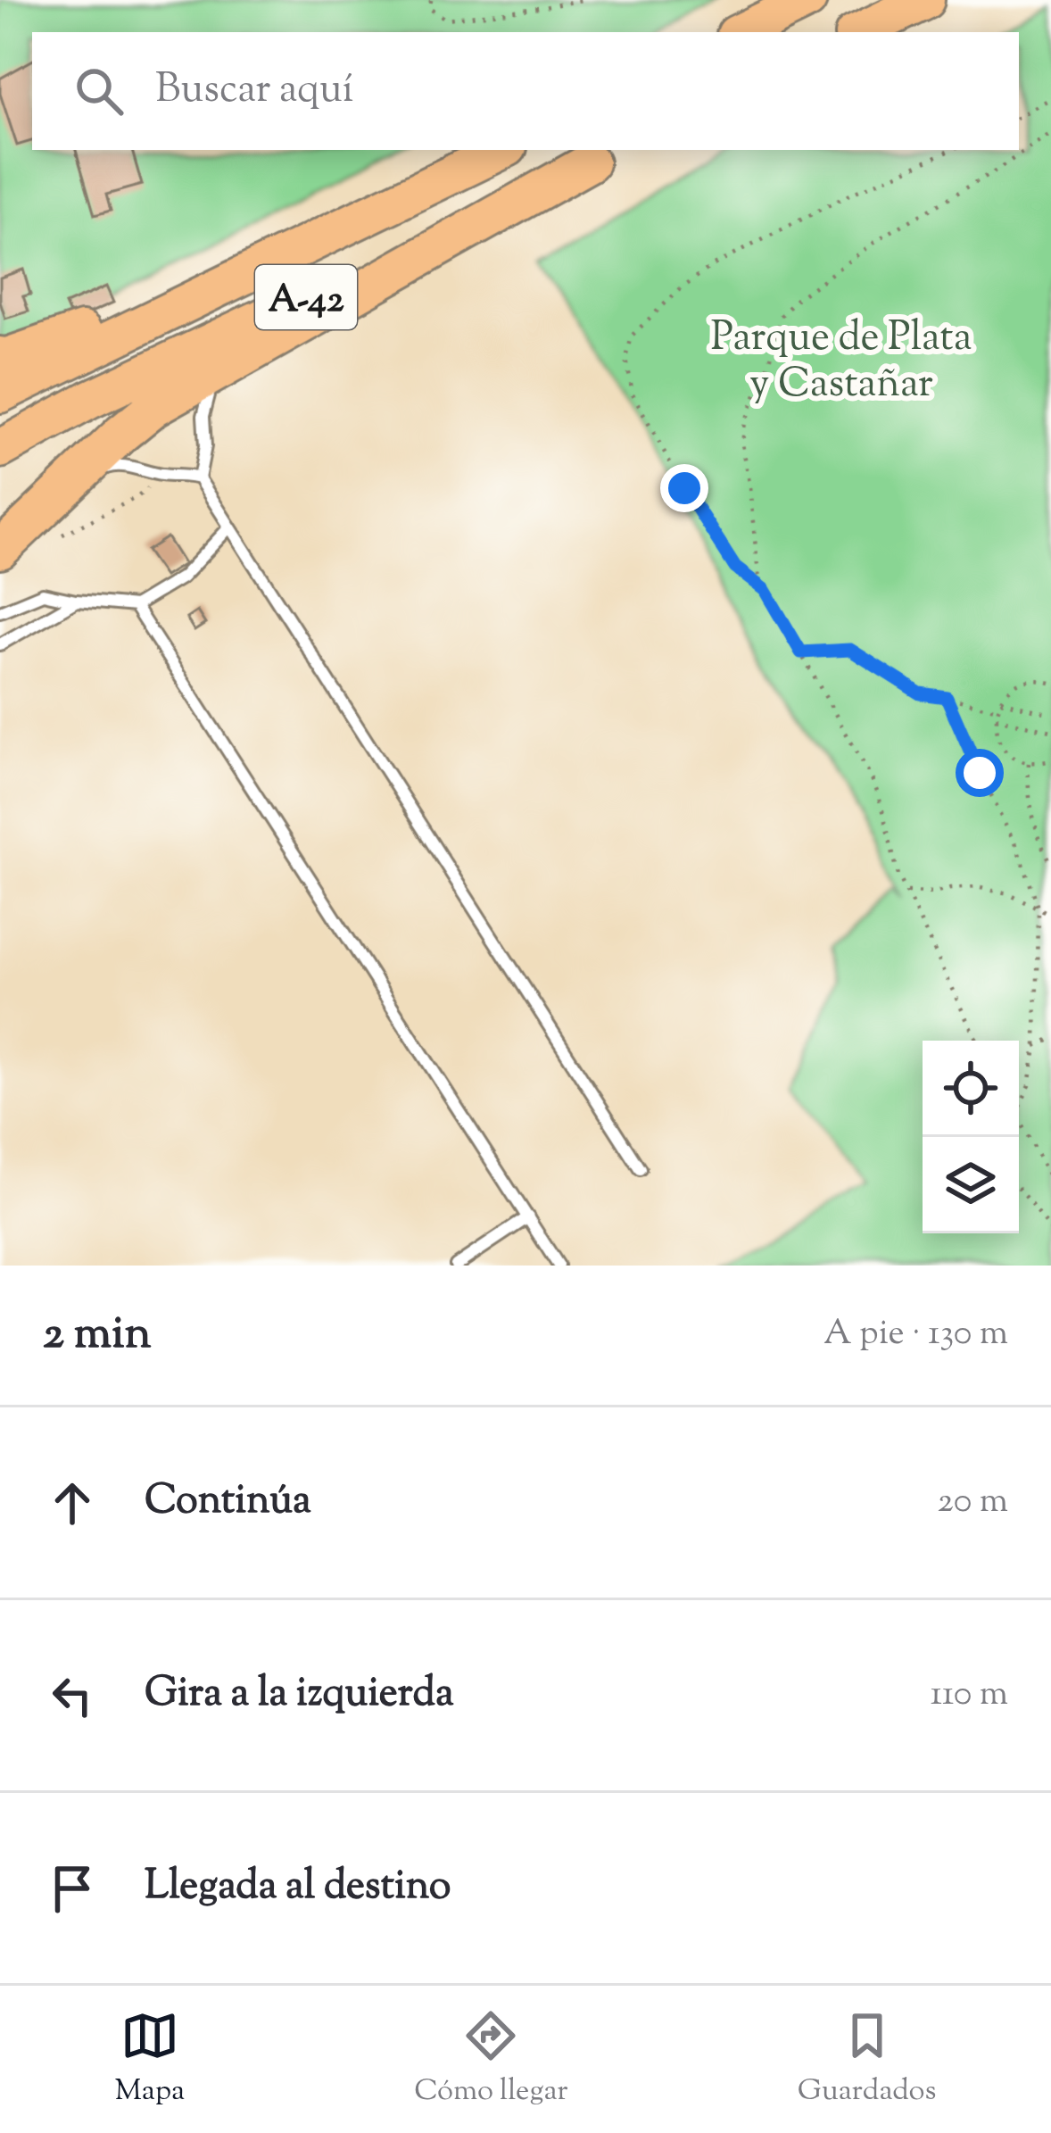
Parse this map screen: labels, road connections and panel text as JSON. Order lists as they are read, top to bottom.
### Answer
{
  "streets": {
    "highway": ["A-42"]
  },
  "parks": ["Parque de Plata y Castañar"],
  "page": {
    "search": "Buscar aquí",
    "heading": ["2 min", "A pie · 130 m"],
    "list": [
      ["Continúa", "20 m"],
      ["Gira a la izquierda", "110 m"],
      "Llegada al destino"
    ],
    "nav": ["Mapa", "Cómo llegar", "Guardados"]
  }
}
